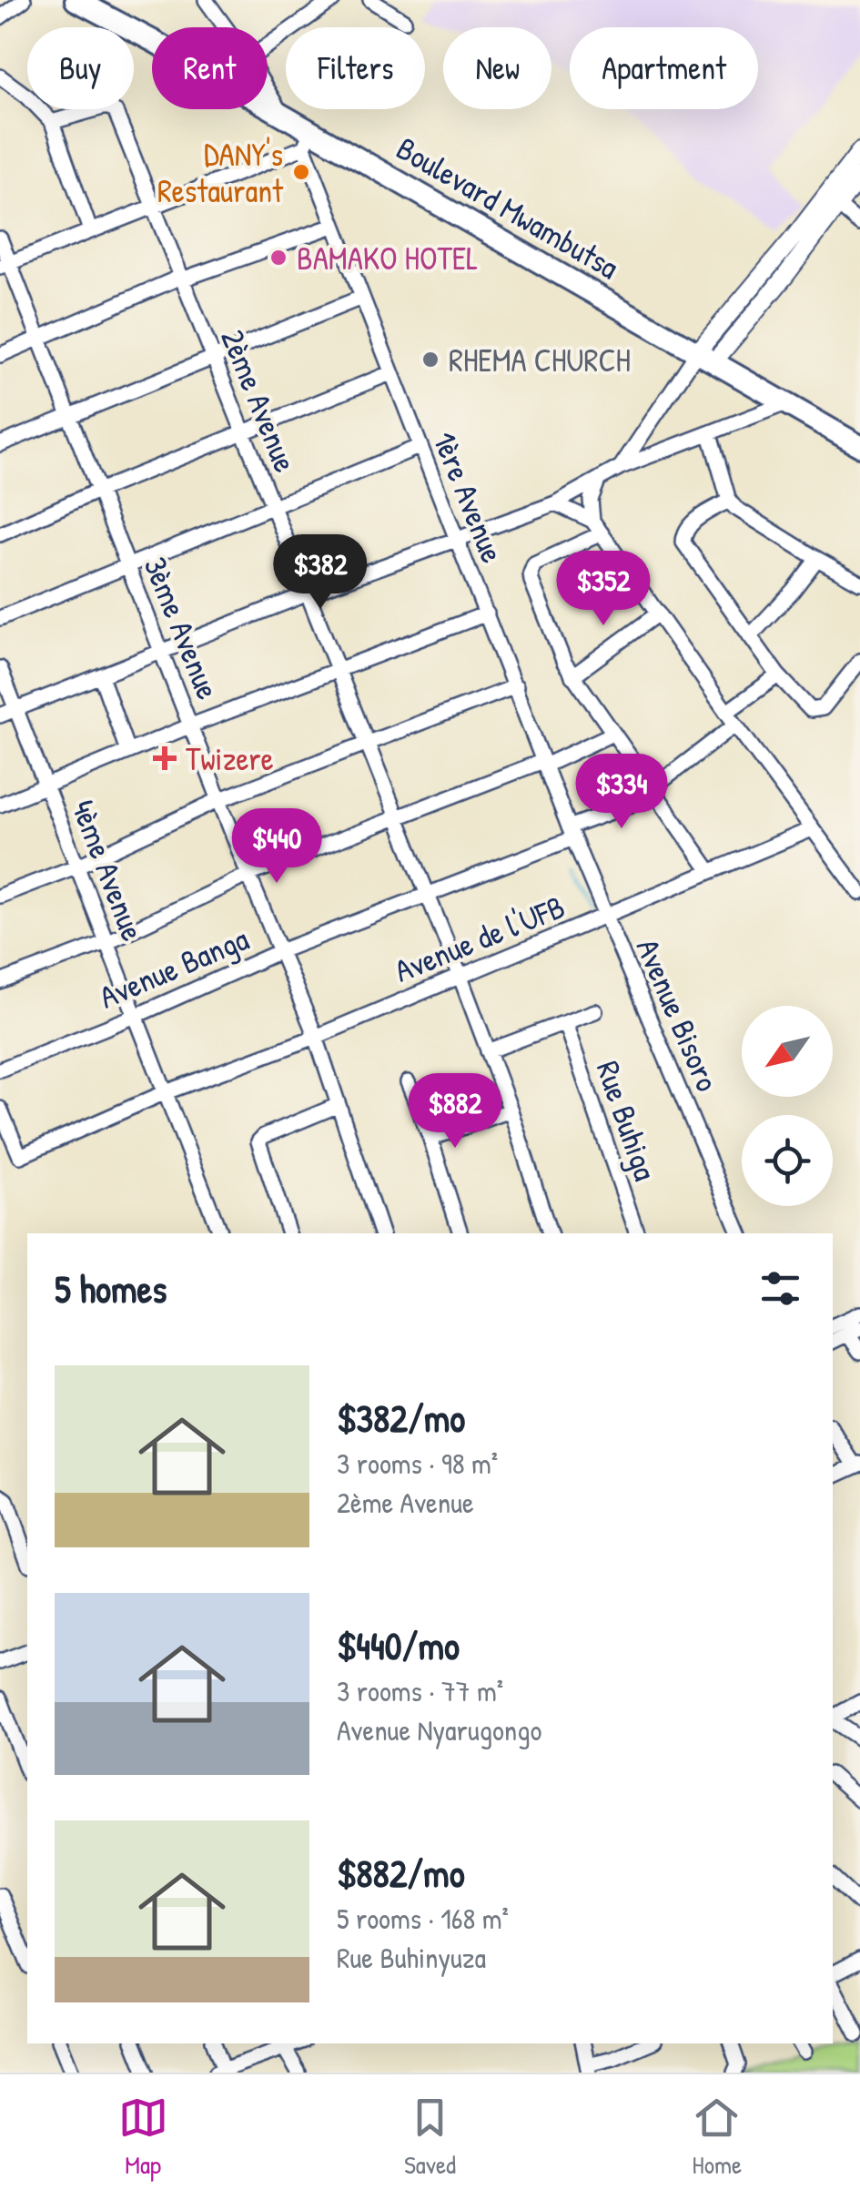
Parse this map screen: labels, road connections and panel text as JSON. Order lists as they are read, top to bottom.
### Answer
{
  "streets": {
    "highway": ["Boulevard Mwambutsa"],
    "street": [
      "2ème Avenue",
      "1ère Avenue",
      "3ème Avenue",
      "4ème Avenue",
      "Avenue de l'UFB",
      "Avenue Banga",
      "Avenue Bisoro",
      "Rue Buhiga"
    ]
  },
  "crossings": [
    ["Boulevard Mwambutsa", "1ère Avenue"],
    ["2ème Avenue", "Avenue de l'UFB"],
    ["2ème Avenue", "Avenue Banga"],
    ["1ère Avenue", "Avenue de l'UFB"],
    ["1ère Avenue", "Avenue Banga"],
    ["1ère Avenue", "Avenue Bisoro"],
    ["3ème Avenue", "Avenue de l'UFB"],
    ["3ème Avenue", "Avenue Banga"],
    ["4ème Avenue", "Avenue de l'UFB"],
    ["4ème Avenue", "Avenue Banga"],
    ["Avenue de l'UFB", "Avenue Bisoro"]
  ],
  "places": {
    "other": ["DANY's Restaurant", "BAMAKO HOTEL", "RHEMA CHURCH"],
    "health": ["Twizere"]
  },
  "north": "bottom left",
  "page": {
    "chip": [
      "Buy",
      "Rent",
      "Filters",
      "New",
      "Apartment"
    ],
    "price": [
      "$382",
      "$352",
      "$334",
      "$440",
      "$882"
    ],
    "heading": "5 homes",
    "list": [
      {
        "name": "$382/mo",
        "note": "3 rooms · 98 m² · 2ème Avenue"
      },
      {
        "name": "$440/mo",
        "note": "3 rooms · 77 m² · Avenue Nyarugongo"
      },
      {
        "name": "$882/mo",
        "note": "5 rooms · 168 m² · Rue Buhinyuza"
      }
    ],
    "tabs": ["Map", "Saved", "Home"]
  }
}
